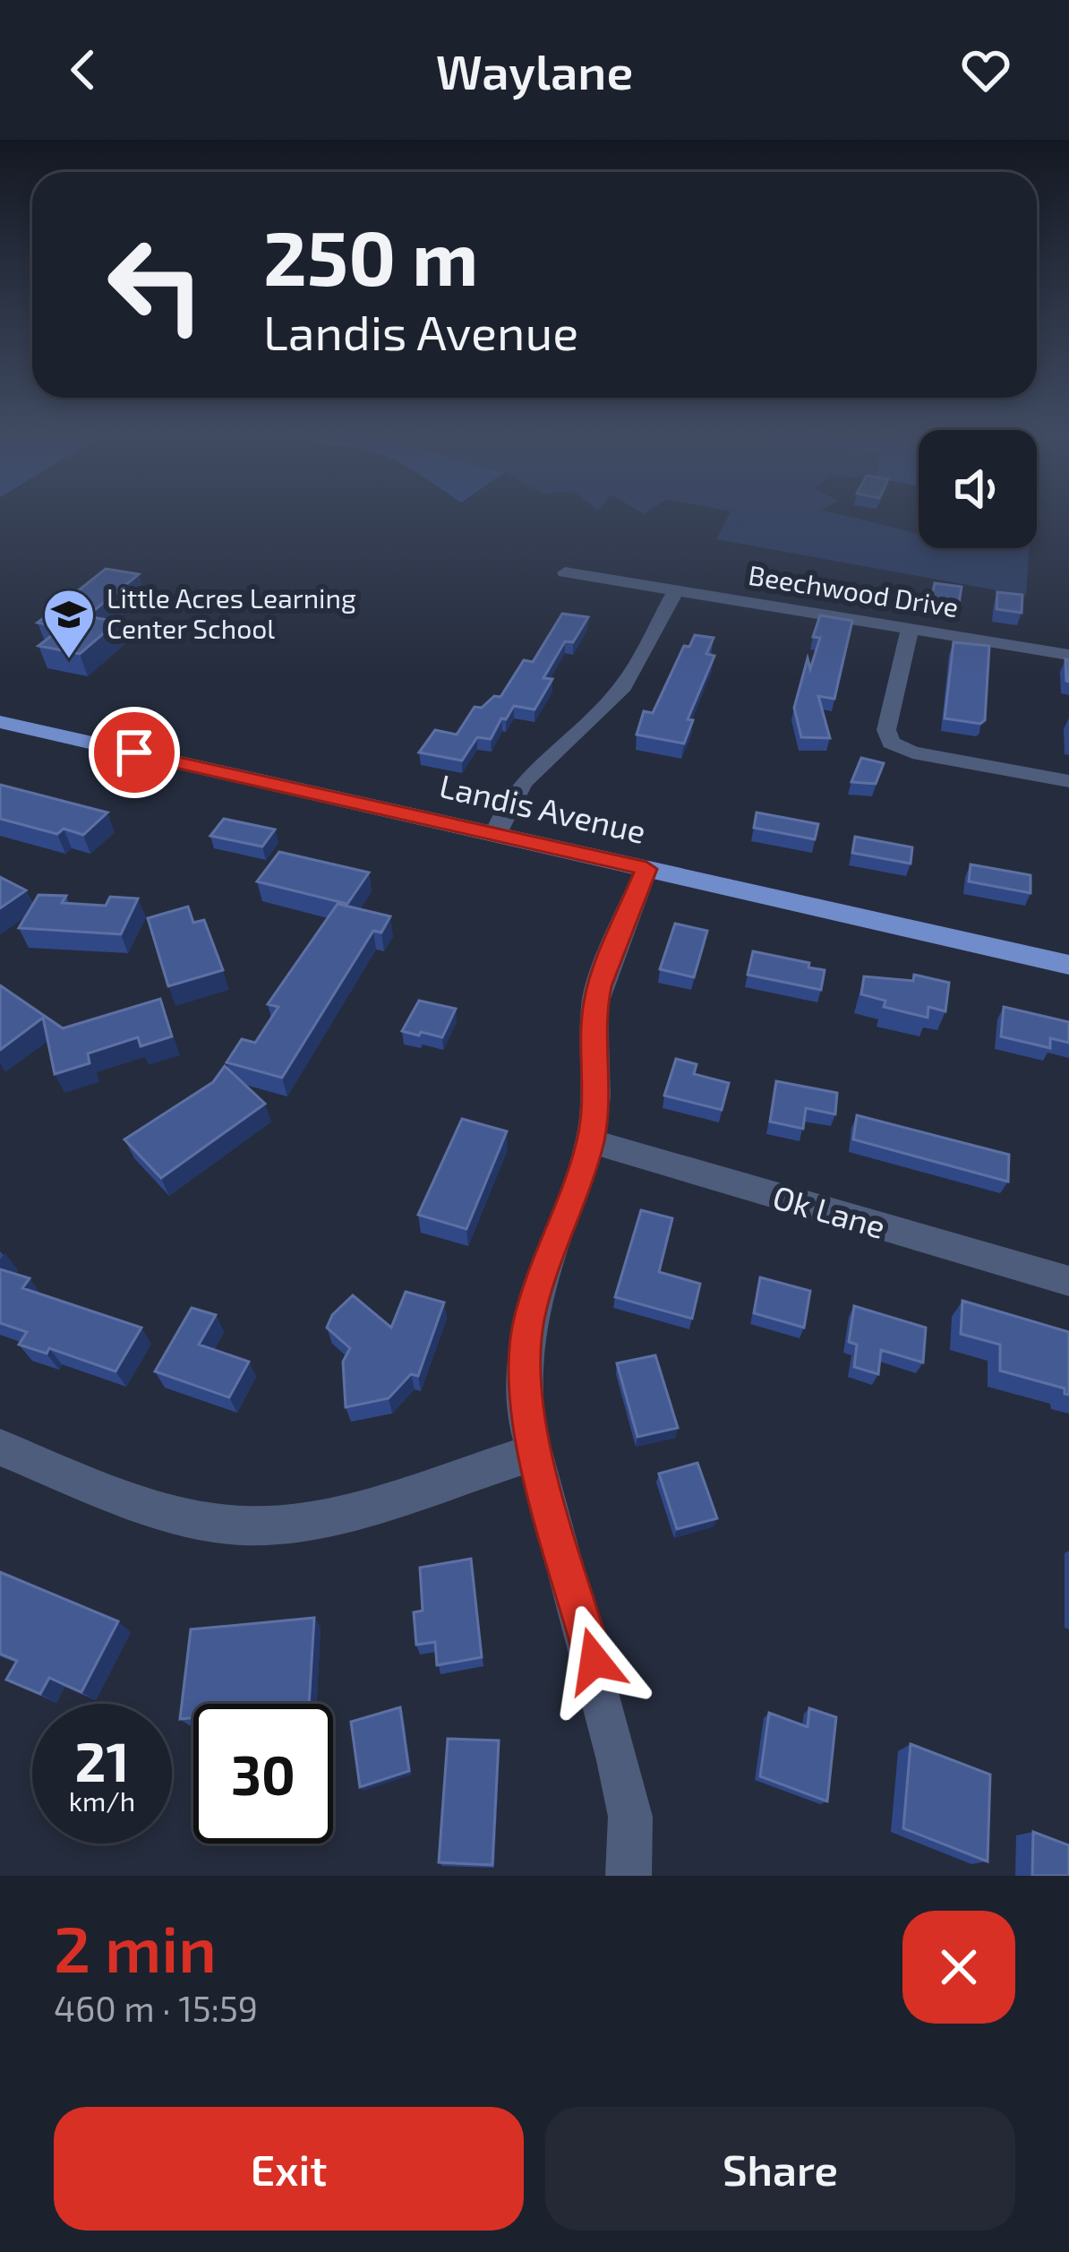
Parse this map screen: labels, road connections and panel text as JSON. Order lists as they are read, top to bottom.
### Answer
{
  "streets": {
    "main road": ["Landis Avenue"],
    "street": ["Beechwood Drive", "Ok Lane"]
  },
  "places": {
    "school or university": ["Little Acres Learning Center School"]
  },
  "page": {
    "header": "Waylane",
    "turn": ["250 m", "Landis Avenue"],
    "speed": "21 km/h",
    "limit": "30",
    "heading": ["2 min", "460 m · 15:59"],
    "buttons": ["Exit", "Share"]
  }
}
